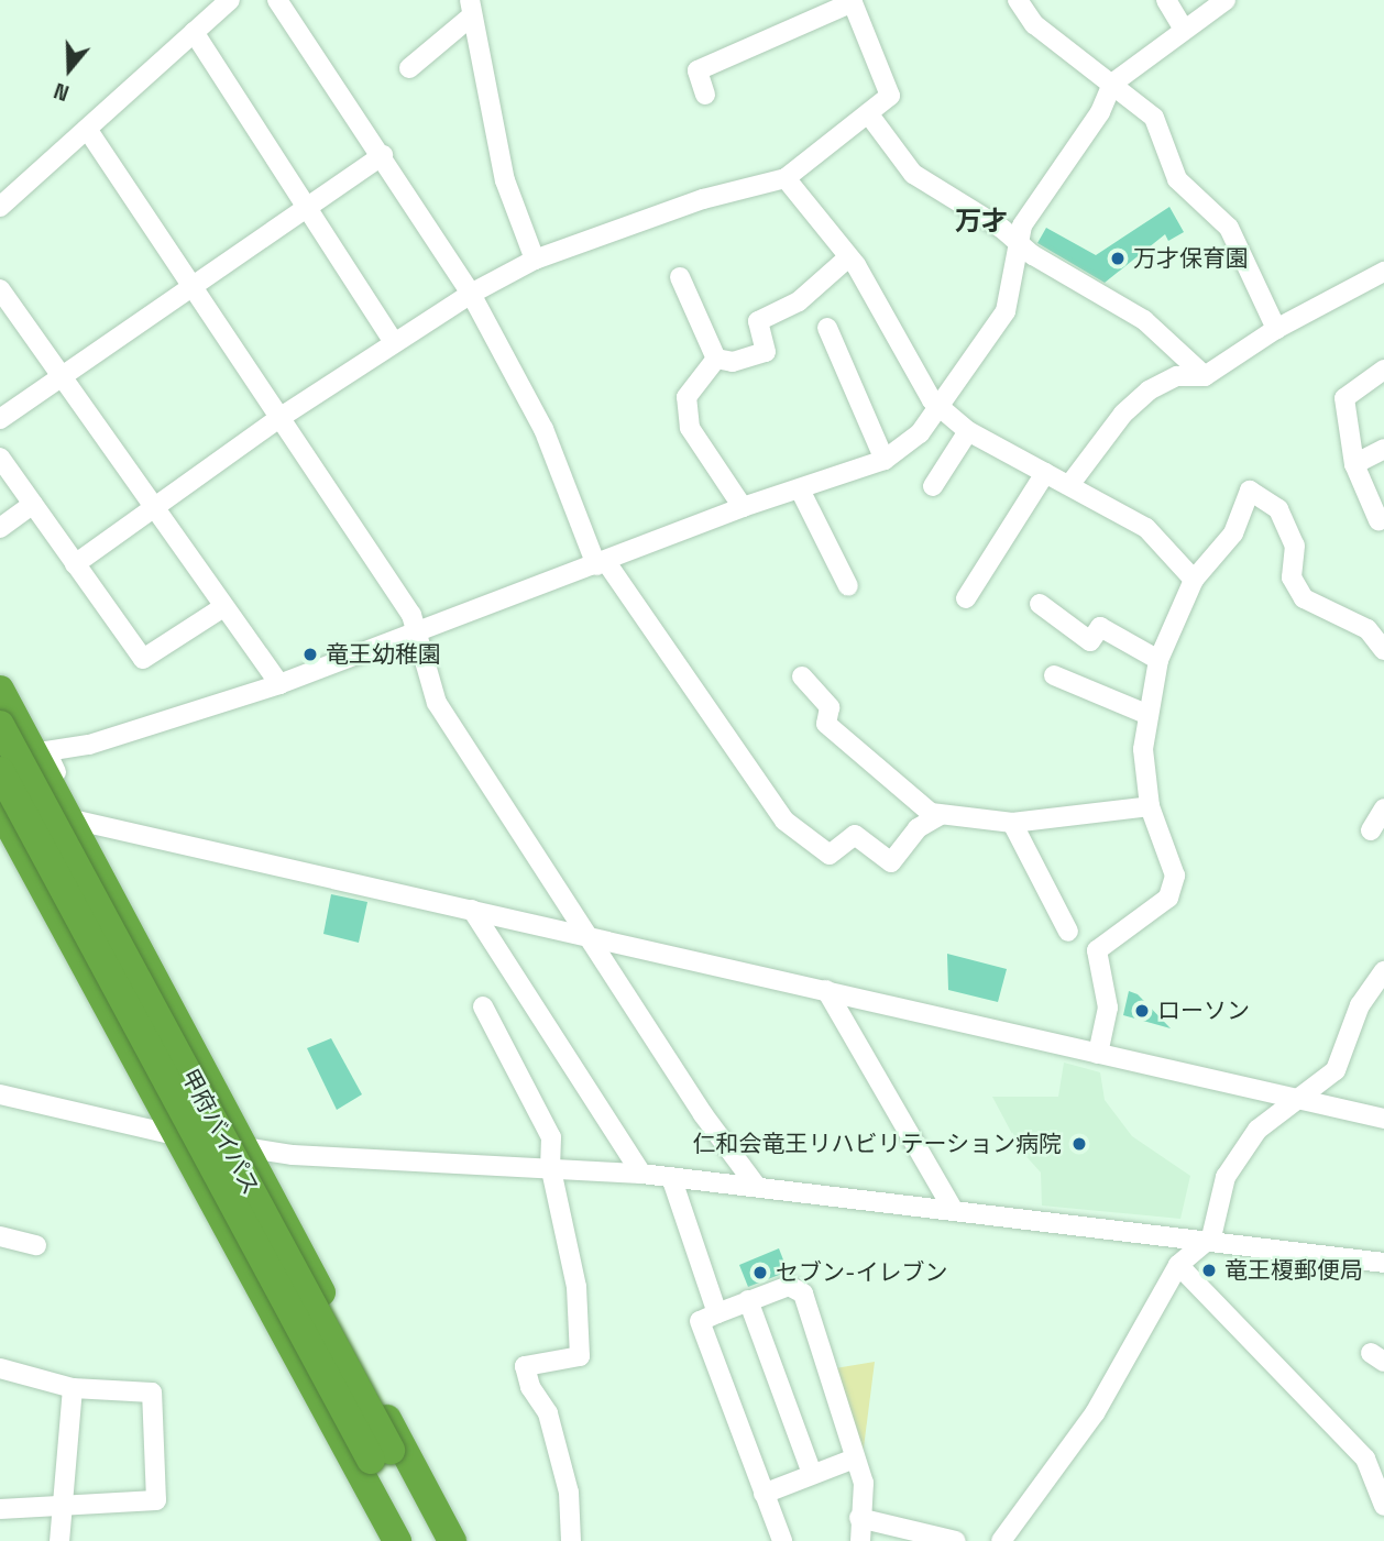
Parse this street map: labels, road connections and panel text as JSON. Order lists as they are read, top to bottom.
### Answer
{
  "streets": {
    "highway": ["甲府バイパス"]
  },
  "districts": ["万才"],
  "places": [
    "万才保育園",
    "竜王幼稚園",
    "ローソン",
    "仁和会竜王リハビリテーション病院",
    "竜王榎郵便局",
    "セブン-イレブン"
  ],
  "north": "bottom"
}
